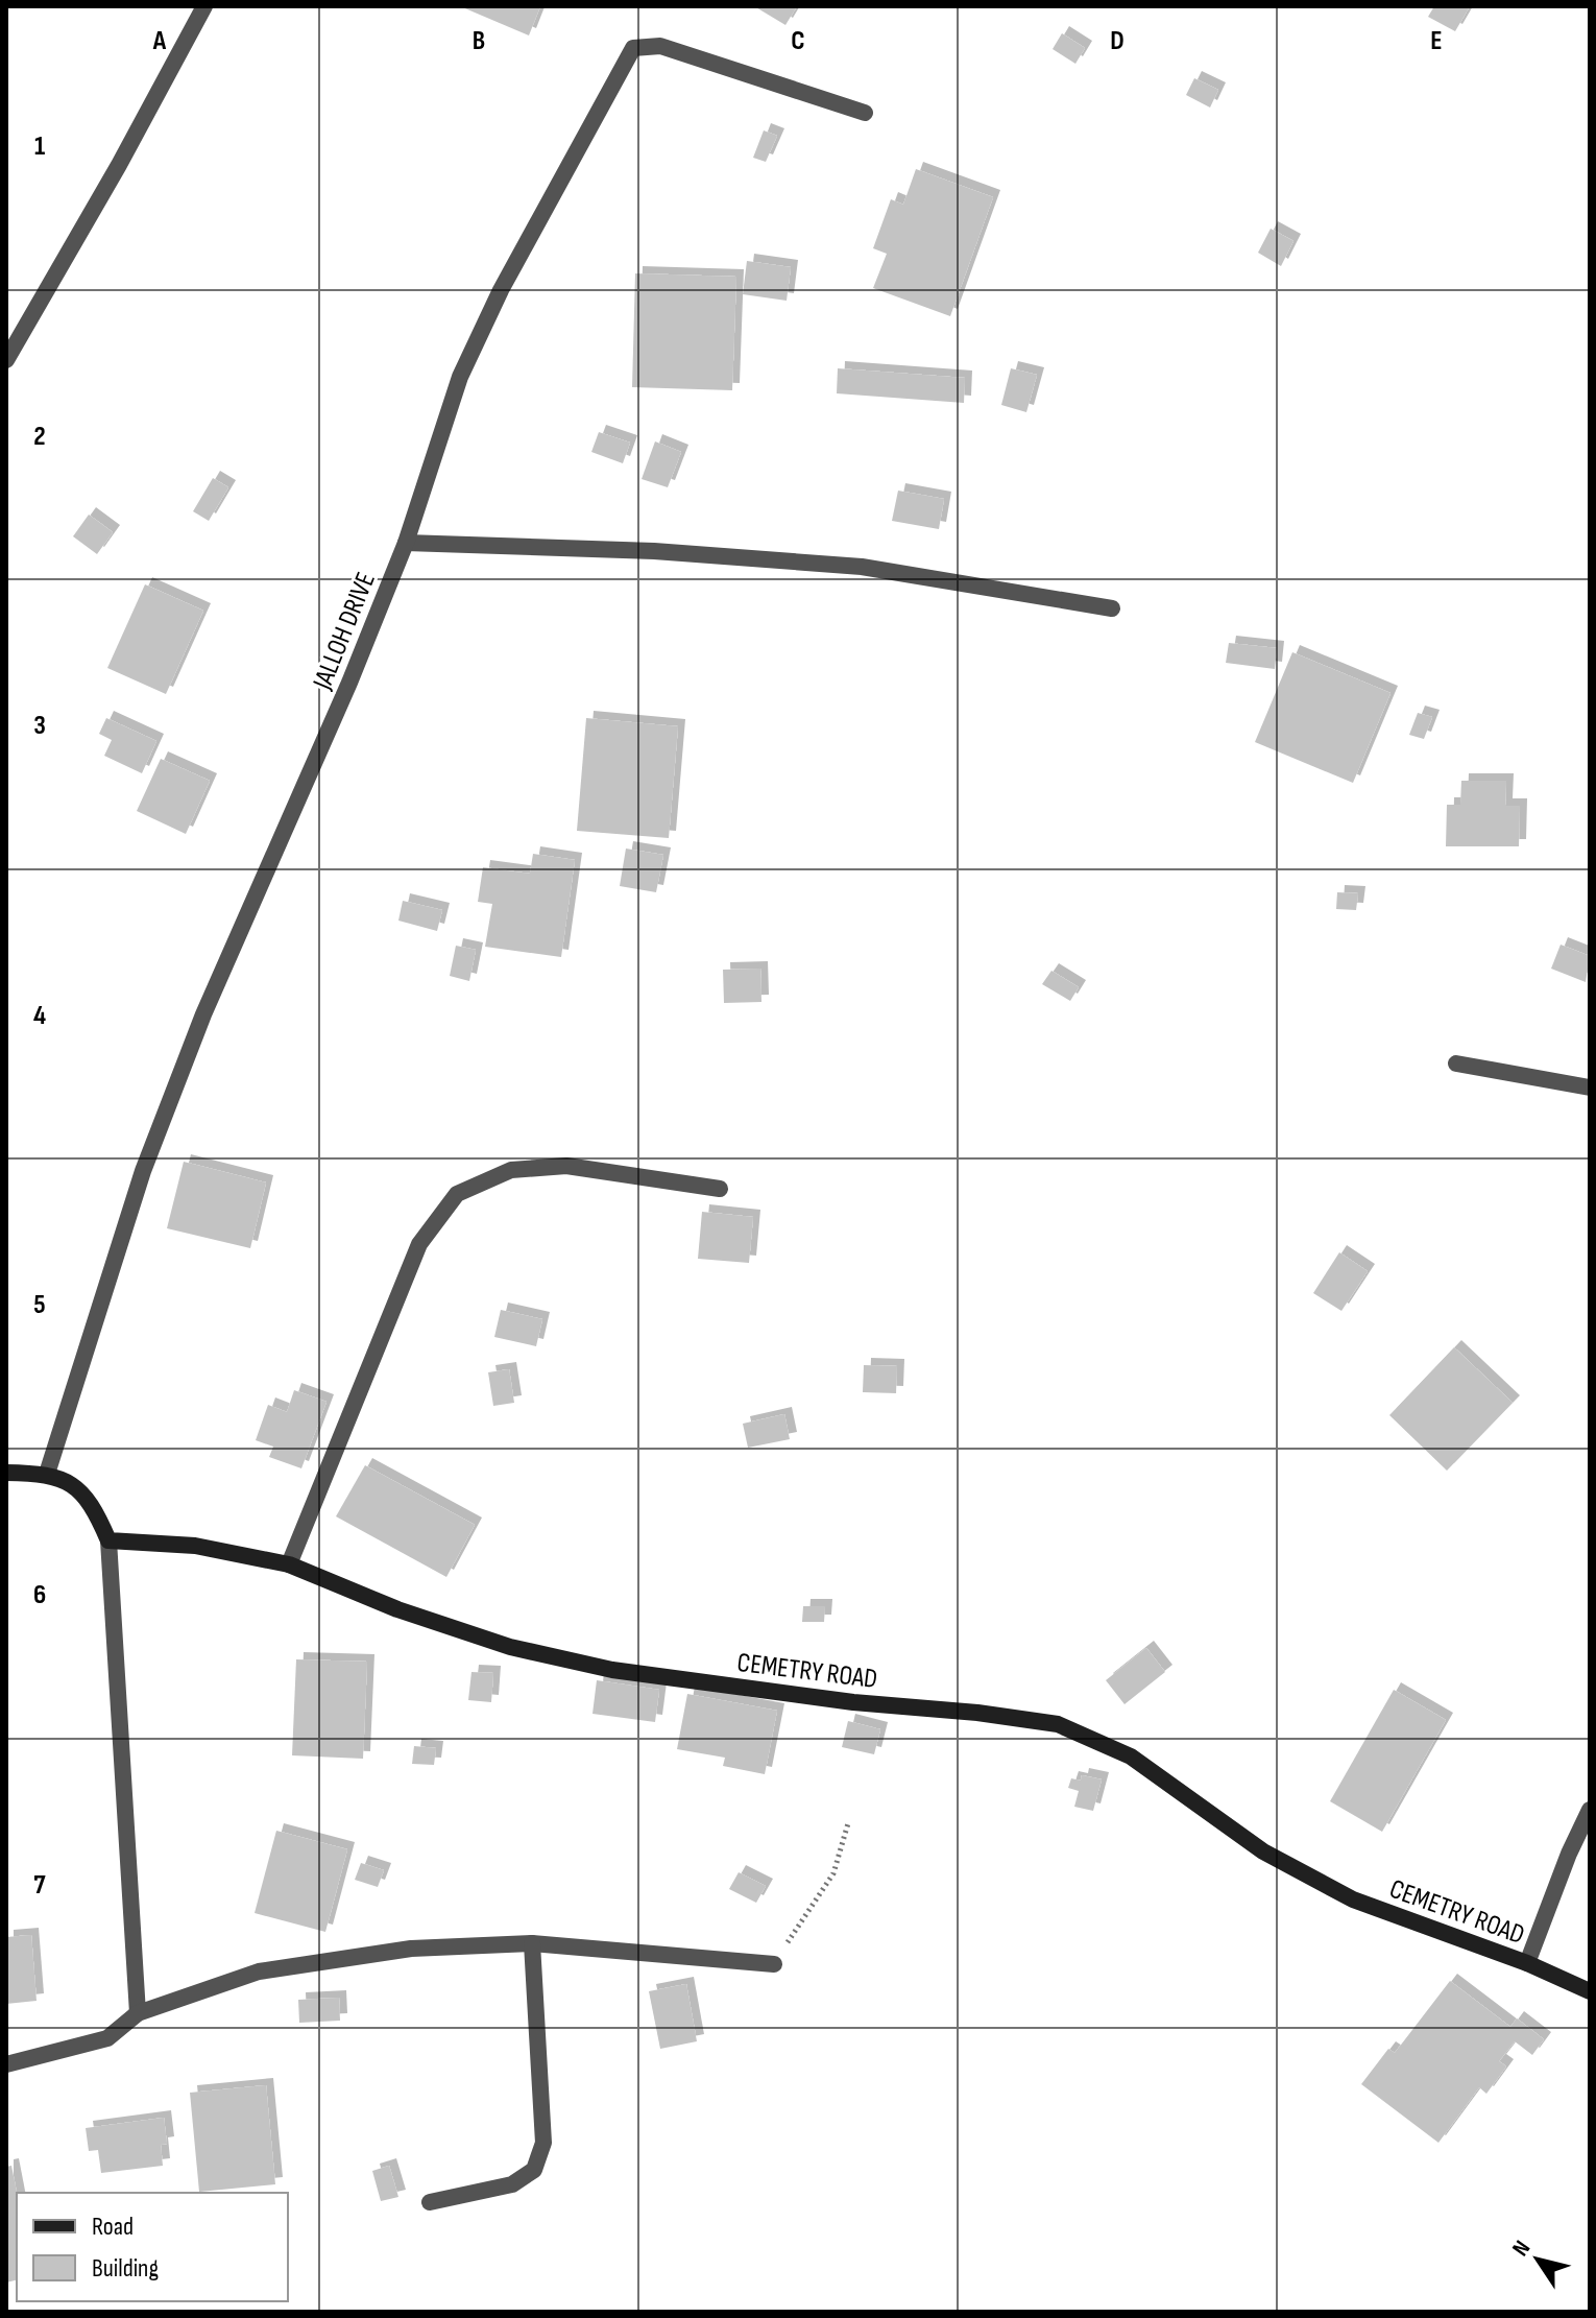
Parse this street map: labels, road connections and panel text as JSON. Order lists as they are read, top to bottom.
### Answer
{
  "streets": {
    "street": ["JALLOH DRIVE", "CEMETRY ROAD"]
  },
  "legend": ["Road", "Building"],
  "north": "top left",
  "grid": {
    "columns": [
      "A",
      "B",
      "C",
      "D",
      "E"
    ],
    "rows": [
      "1",
      "2",
      "3",
      "4",
      "5",
      "6",
      "7"
    ]
  }
}
